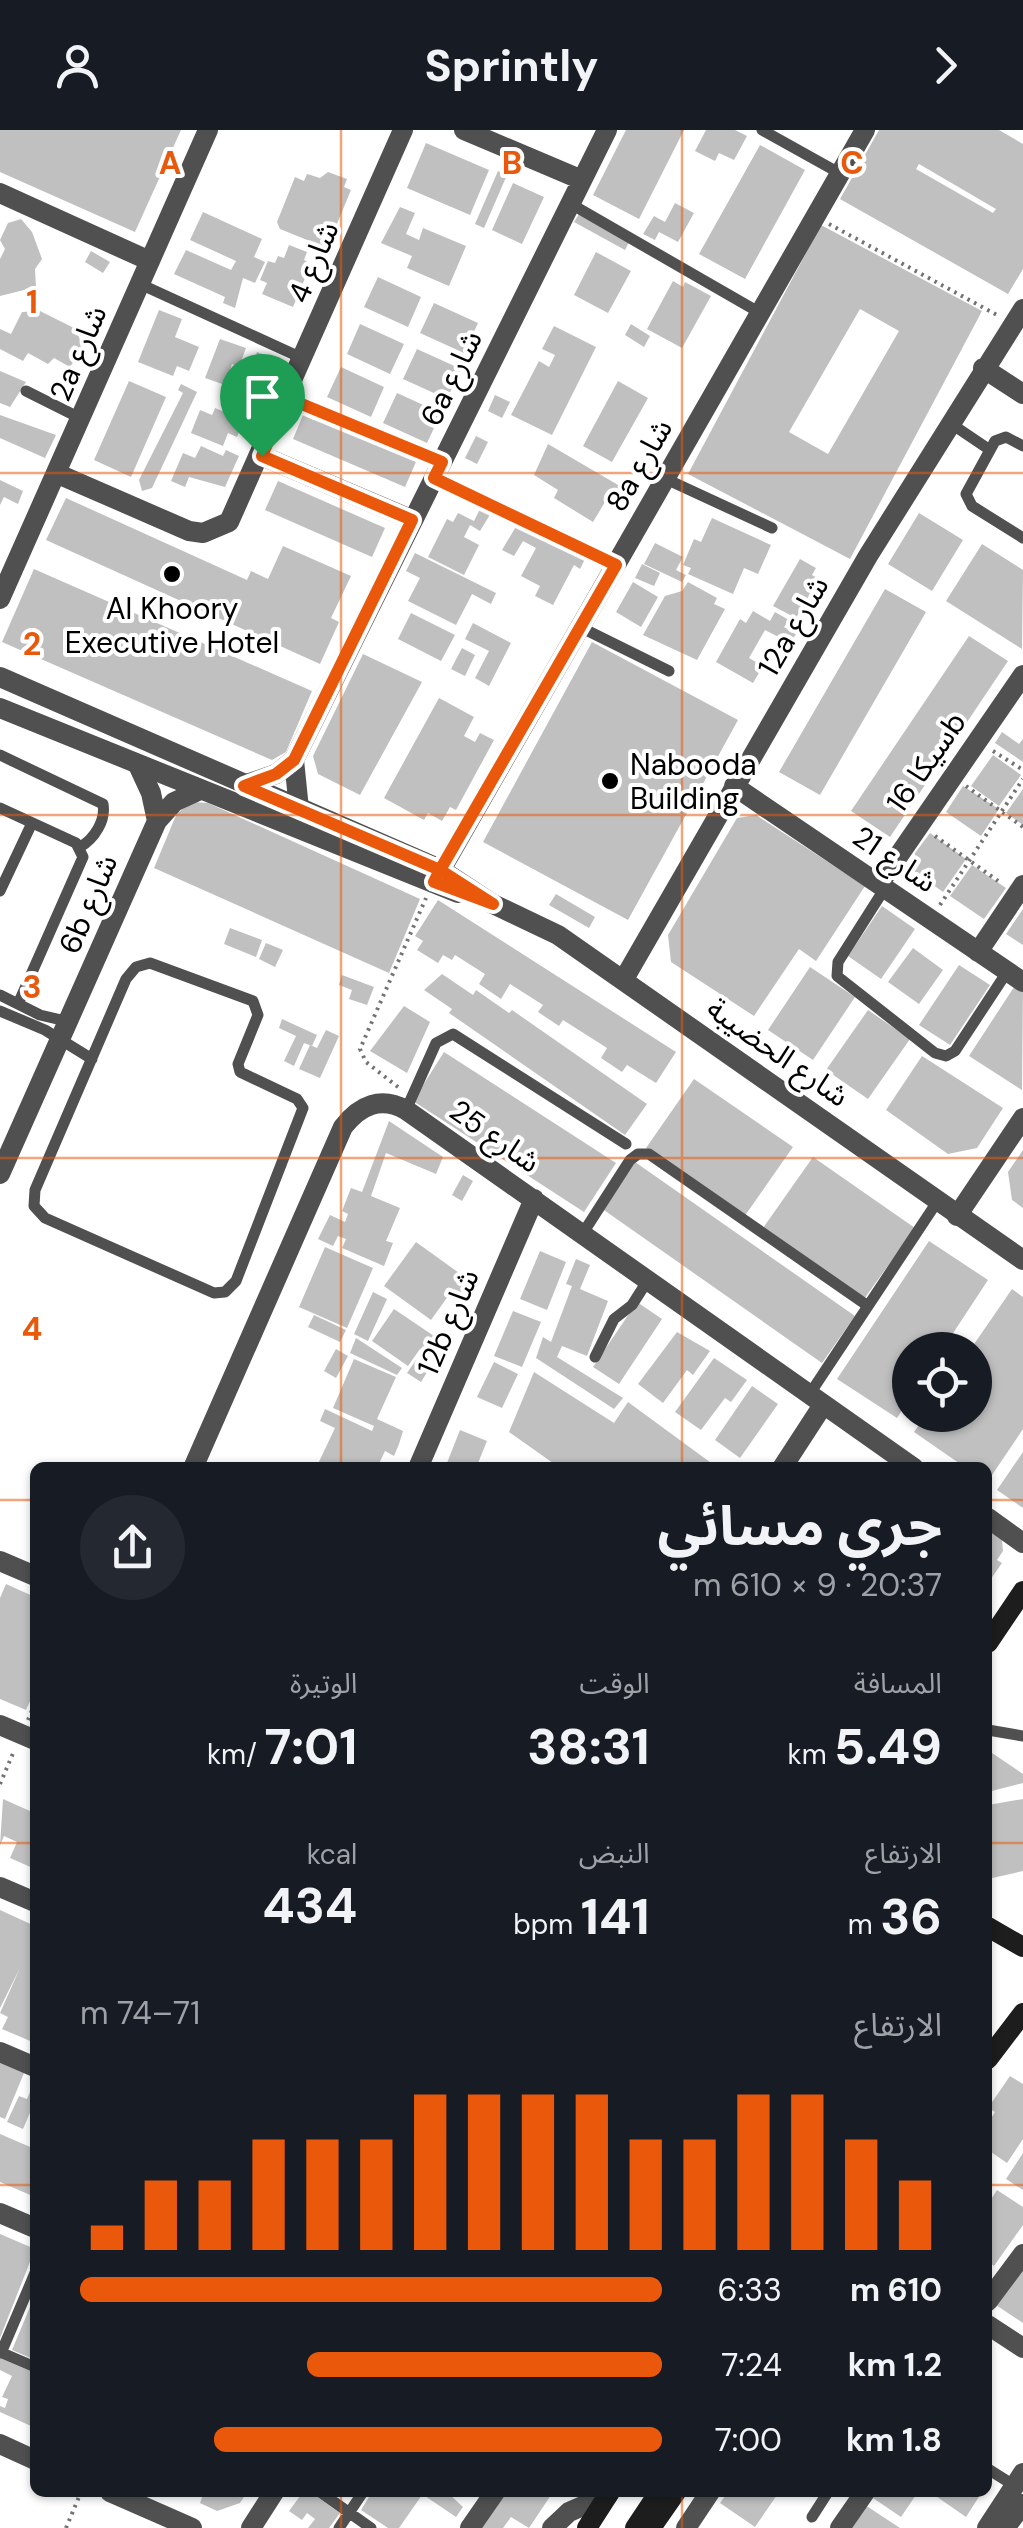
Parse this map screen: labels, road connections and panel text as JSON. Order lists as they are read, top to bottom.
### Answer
{
  "streets": {
    "street": [
      "شارع 4",
      "2a شارع",
      "6a شارع",
      "8a شارع",
      "12a شارع",
      "سيكا 16b",
      "شارع 21",
      "6b شارع",
      "شارع الحضيبة",
      "شارع 25",
      "12b شارع"
    ]
  },
  "crossings": [
    ["شارع 4", "2a شارع"],
    ["8a شارع", "شارع الحضيبة"],
    ["12a شارع", "شارع 21"],
    ["12a شارع", "شارع الحضيبة"],
    ["سيكا 16b", "شارع 21"],
    ["شارع 25", "12b شارع"]
  ],
  "places": ["Al Khoory Executive Hotel", "Nabooda Building"],
  "page": {
    "header": "Sprintly",
    "heading": ["جري مسائي", "20:37 · 9 × 610 m"],
    "stats": [
      ["المسافة", "5.49 km"],
      ["الوقت", "38:31"],
      ["الوتيرة", "7:01 /km"],
      ["الارتفاع", "36 m"],
      ["النبض", "141 bpm"],
      ["kcal", "434"]
    ],
    "chart": ["الارتفاع", "71–74 m"],
    "list": [
      {
        "name": "610 m",
        "note": "6:33"
      },
      {
        "name": "1.2 km",
        "note": "7:24"
      },
      {
        "name": "1.8 km",
        "note": "7:00"
      }
    ]
  },
  "grid": {
    "columns": ["A", "B", "C"],
    "rows": [
      "1",
      "2",
      "3",
      "4"
    ]
  }
}
